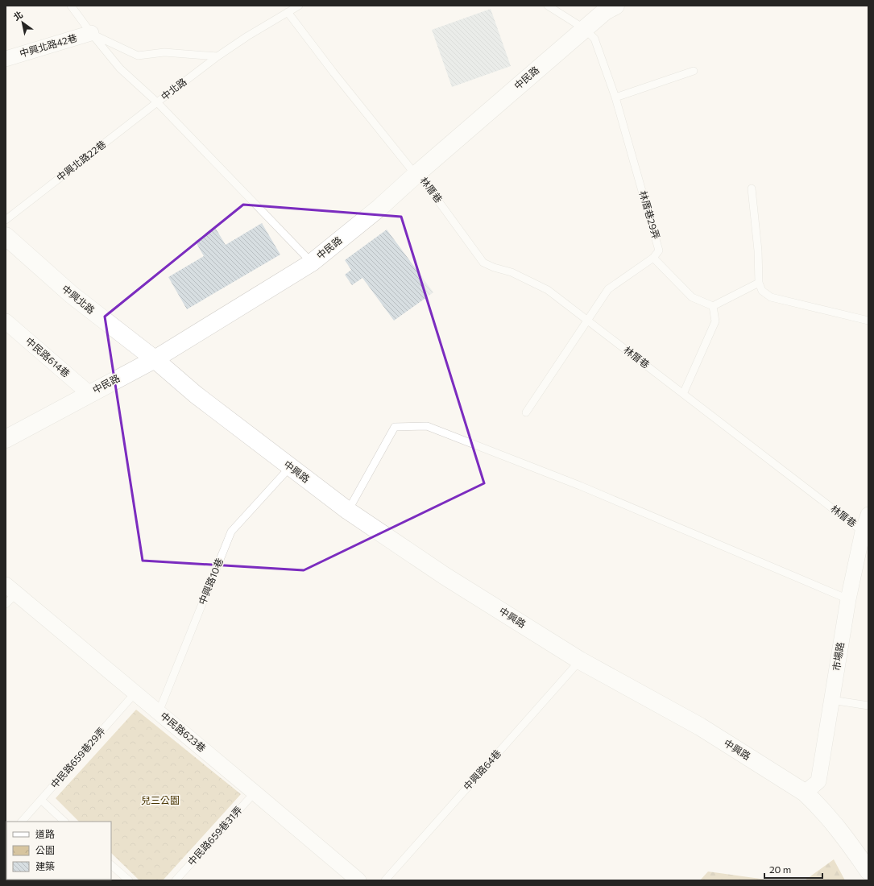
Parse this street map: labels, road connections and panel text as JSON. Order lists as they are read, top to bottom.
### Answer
{
  "streets": {
    "main road": ["中民路", "中興北路", "中興路"],
    "street": [
      "中興北路42巷",
      "中民路614巷",
      "市場路",
      "中民路623巷"
    ],
    "lane": [
      "中北路",
      "中興北路22巷",
      "林厝巷",
      "林厝巷29弄",
      "中興路10巷",
      "中民路659巷29弄",
      "中興路64巷",
      "中民路659巷31弄"
    ]
  },
  "crossings": [
    ["中興北路42巷", "中北路"],
    ["中民路", "林厝巷"],
    ["中民路", "林厝巷29弄"],
    ["中民路", "中興北路"],
    ["中民路", "中民路614巷"],
    ["中民路", "中興路"],
    ["中北路", "中興北路22巷"],
    ["中北路", "林厝巷"],
    ["林厝巷", "市場路"],
    ["中興北路", "中興路"],
    ["中興路", "中興路10巷"],
    ["中興路", "市場路"],
    ["中興路", "中興路64巷"],
    ["中興路10巷", "中民路623巷"],
    ["中民路623巷", "中民路659巷29弄"],
    ["中民路623巷", "中民路659巷31弄"]
  ],
  "parks": ["兒三公園"],
  "legend": ["道路", "公園", "建築"],
  "scale_bar": "20 m",
  "north": "top left"
}
